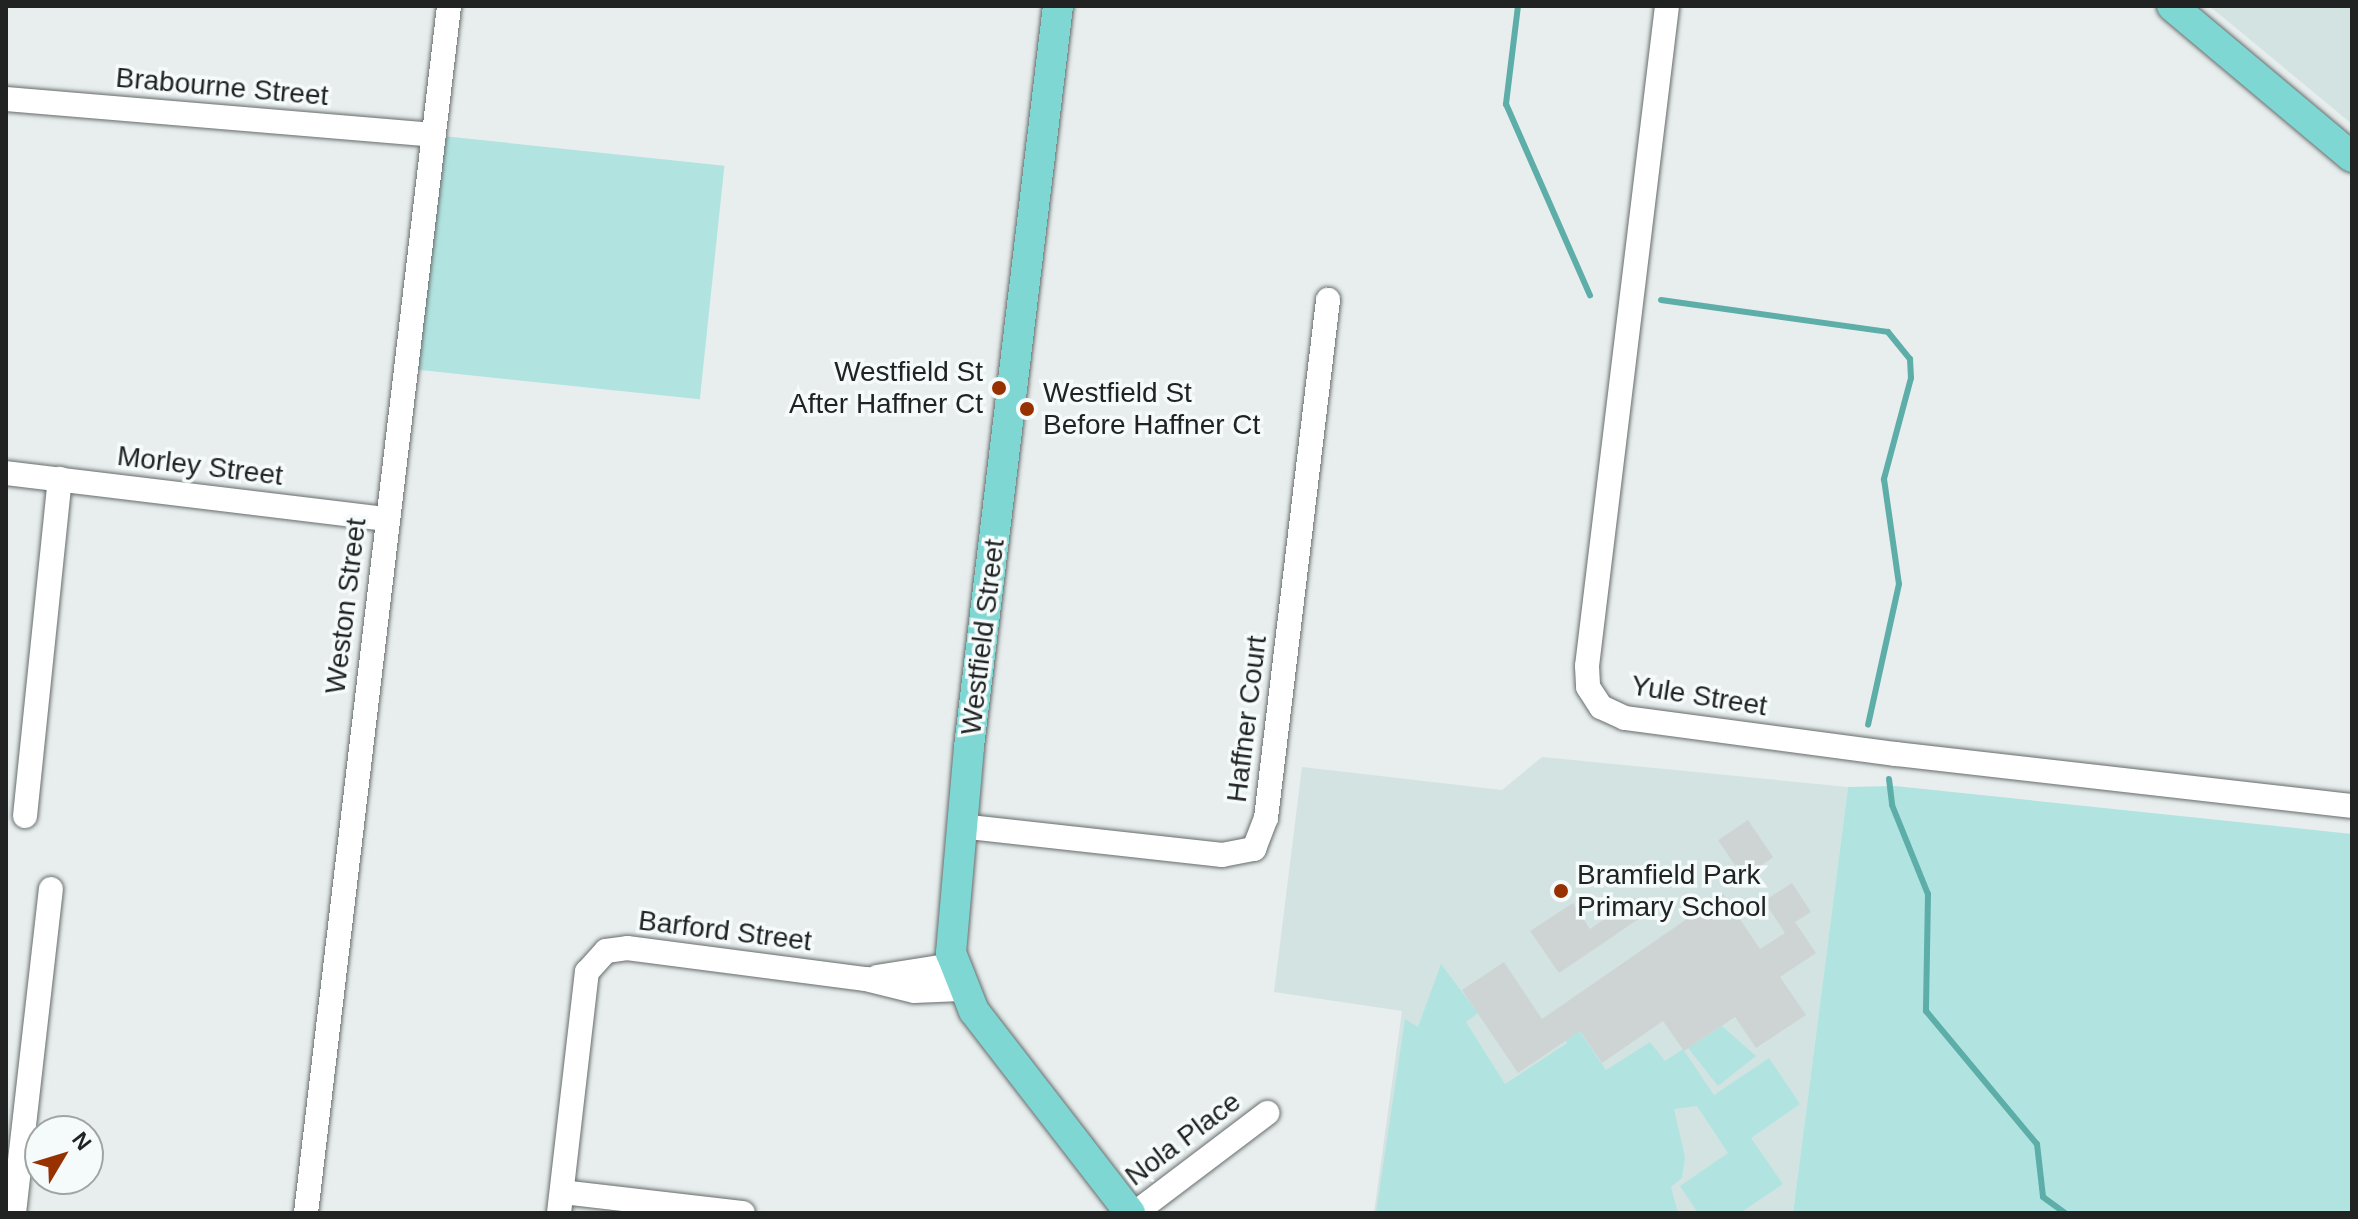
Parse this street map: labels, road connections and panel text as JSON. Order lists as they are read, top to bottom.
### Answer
{
  "streets": {
    "main road": ["Westfield Street"],
    "street": [
      "Brabourne Street",
      "Morley Street",
      "Weston Street",
      "Yule Street",
      "Haffner Court",
      "Barford Street",
      "Nola Place"
    ]
  },
  "crossings": [
    ["Brabourne Street", "Weston Street"],
    ["Morley Street", "Weston Street"],
    ["Westfield Street", "Haffner Court"],
    ["Westfield Street", "Barford Street"]
  ],
  "places": ["Westfield St After Haffner Ct", "Westfield St Before Haffner Ct", "Bramfield Park Primary School"],
  "north": "top right"
}
